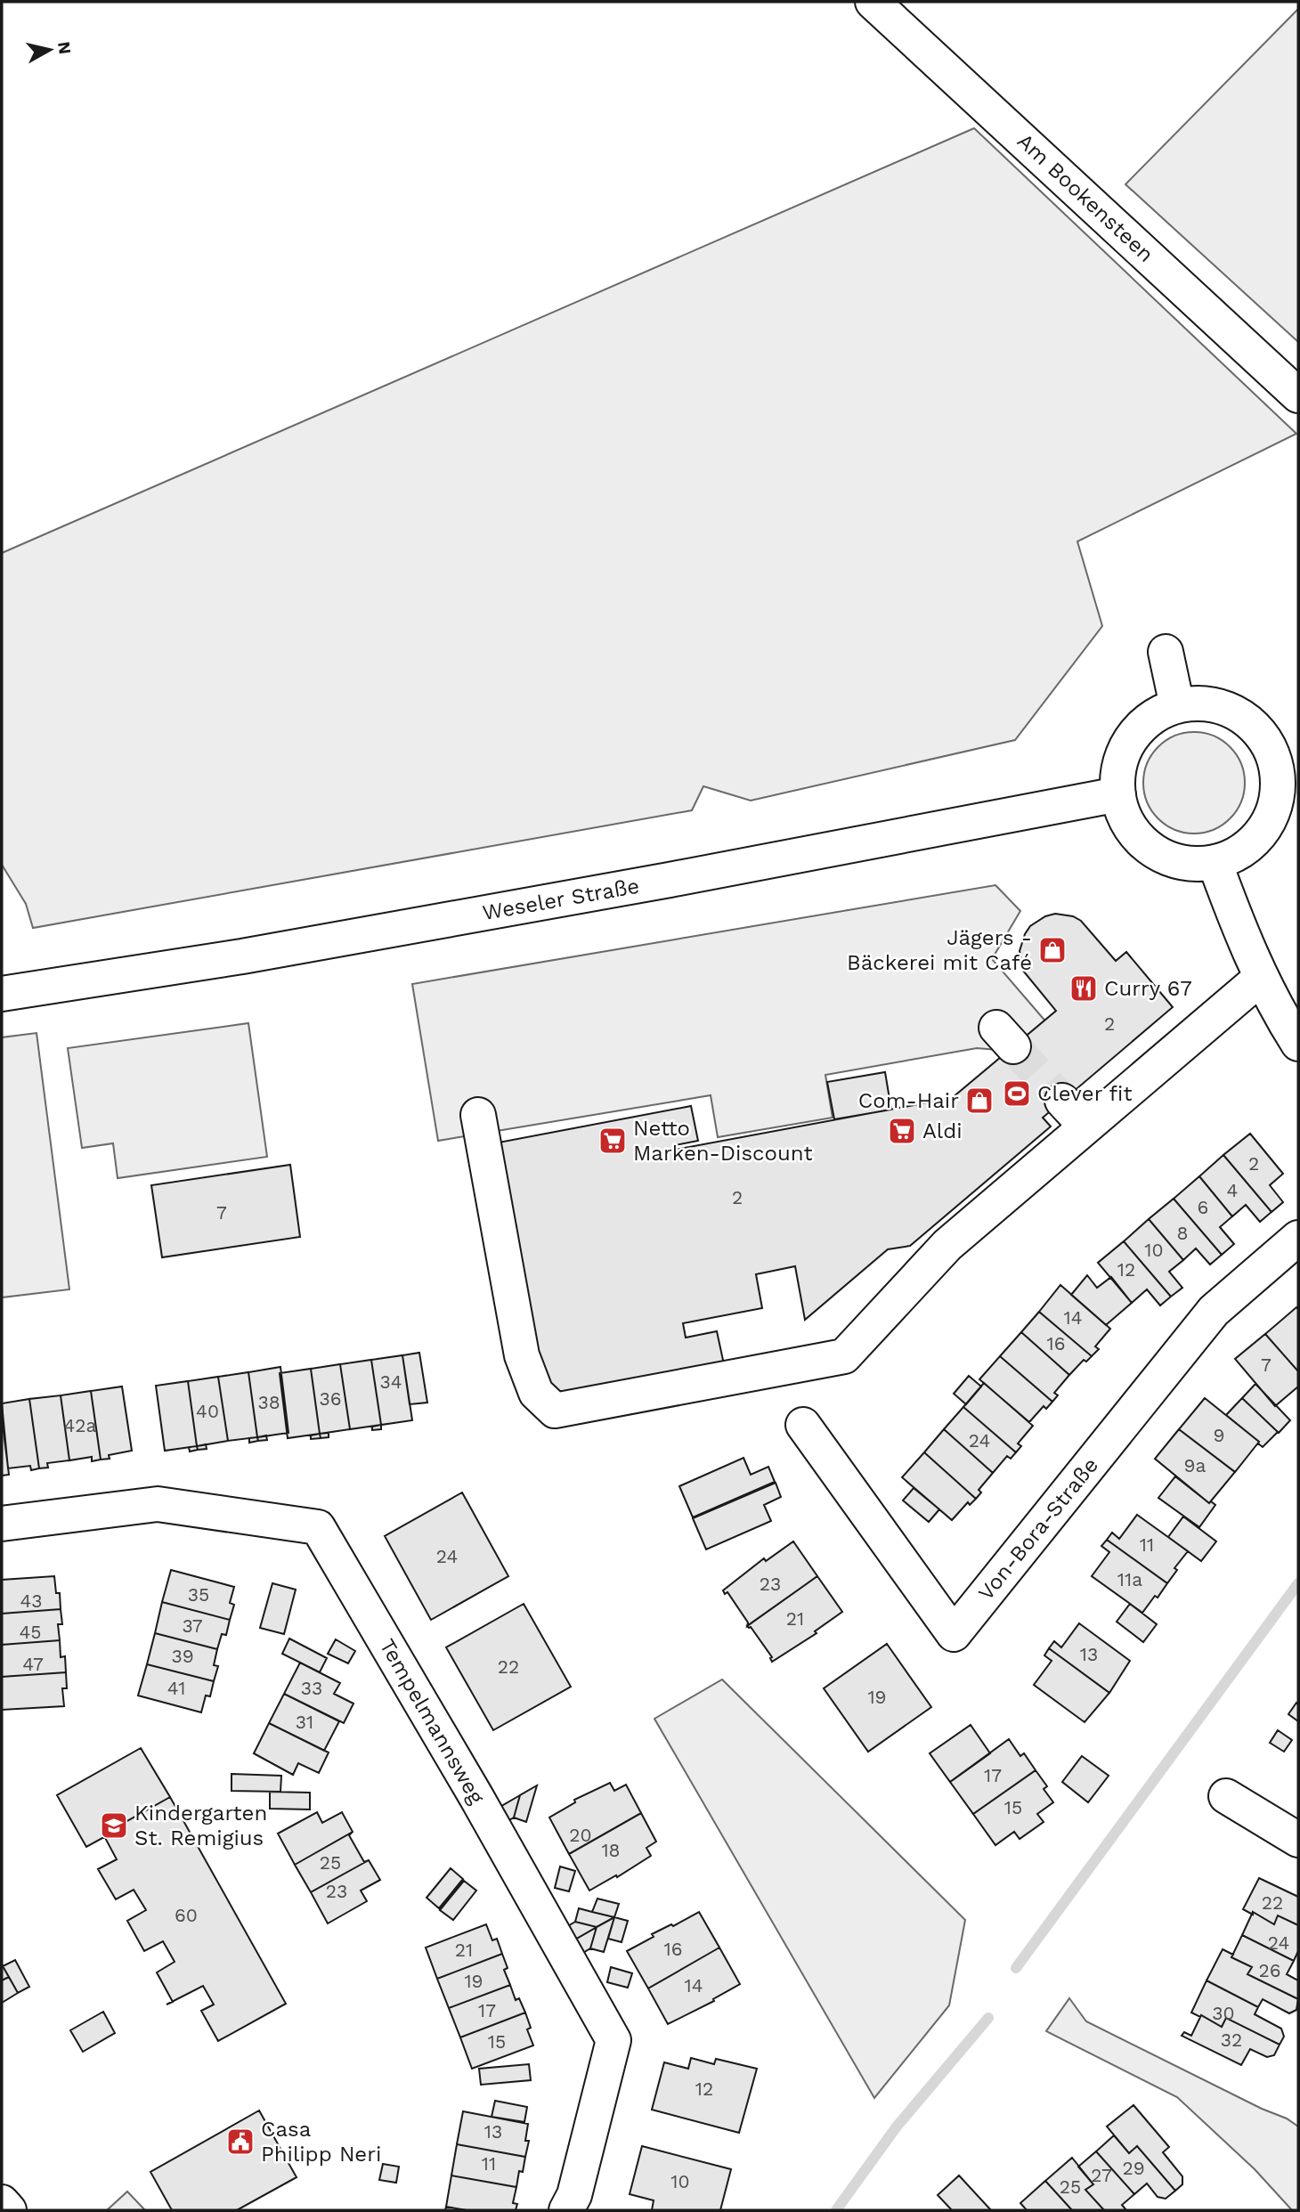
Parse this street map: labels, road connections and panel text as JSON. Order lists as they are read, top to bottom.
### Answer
{
  "streets": {
    "street": [
      "Am Bookensteen",
      "Weseler Straße",
      "Von-Bora-Straße",
      "Tempelmannsweg"
    ]
  },
  "places": {
    "shop": ["Jägers - Bäckerei mit Café", "Com-Hair"],
    "restaurant": ["Curry 67"],
    "sports": ["Clever fit"],
    "supermarket": ["Aldi", "Netto Marken-Discount"],
    "school or university": ["Kindergarten St. Remigius"],
    "public building": ["Casa Philipp Neri"]
  },
  "house_numbers": [
    "2",
    "2",
    "4",
    "2",
    "6",
    "7",
    "8",
    "10",
    "12",
    "14",
    "16",
    "7",
    "34",
    "36",
    "38",
    "40",
    "42a",
    "9",
    "24",
    "9a",
    "11",
    "24",
    "11a",
    "23",
    "35",
    "43",
    "21",
    "37",
    "45",
    "13",
    "39",
    "47",
    "22",
    "41",
    "33",
    "19",
    "31",
    "17",
    "15",
    "20",
    "18",
    "25",
    "23",
    "22",
    "60",
    "24",
    "16",
    "21",
    "26",
    "19",
    "14",
    "17",
    "30",
    "32",
    "15",
    "12",
    "13",
    "11",
    "29",
    "27",
    "10",
    "25"
  ],
  "north": "right"
}
